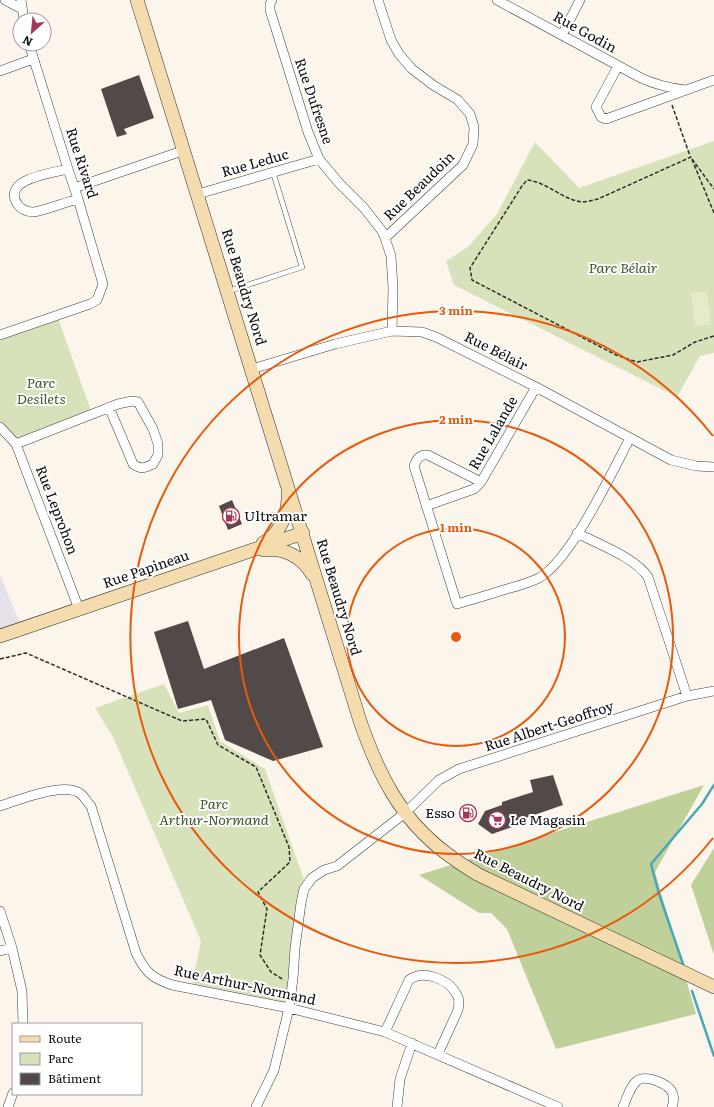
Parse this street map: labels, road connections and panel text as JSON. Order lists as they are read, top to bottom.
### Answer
{
  "streets": {
    "main road": ["Rue Beaudry Nord", "Rue Papineau"],
    "street": [
      "Rue Godin",
      "Rue Dufresne",
      "Rue Rivard",
      "Rue Leduc",
      "Rue Beaudoin",
      "Rue Bélair",
      "Rue Lalande",
      "Rue Leprohon",
      "Rue Albert-Geoffroy",
      "Rue Arthur-Normand"
    ]
  },
  "crossings": [
    ["Rue Dufresne", "Rue Leduc"],
    ["Rue Dufresne", "Rue Beaudoin"],
    ["Rue Dufresne", "Rue Bélair"],
    ["Rue Leduc", "Rue Beaudry Nord"],
    ["Rue Beaudry Nord", "Rue Bélair"],
    ["Rue Beaudry Nord", "Rue Papineau"],
    ["Rue Beaudry Nord", "Rue Albert-Geoffroy"],
    ["Rue Bélair", "Rue Lalande"],
    ["Rue Leprohon", "Rue Papineau"],
    ["Rue Albert-Geoffroy", "Rue Arthur-Normand"]
  ],
  "parks": ["Parc Bélair", "Parc Desilets", "Parc Arthur-Normand"],
  "places": {
    "fuel station": ["Ultramar", "Esso"],
    "supermarket": ["Le Magasin"]
  },
  "legend": ["Route", "Parc", "Bâtiment"],
  "north": "bottom left",
  "rings": ["3 min", "2 min", "1 min"]
}
